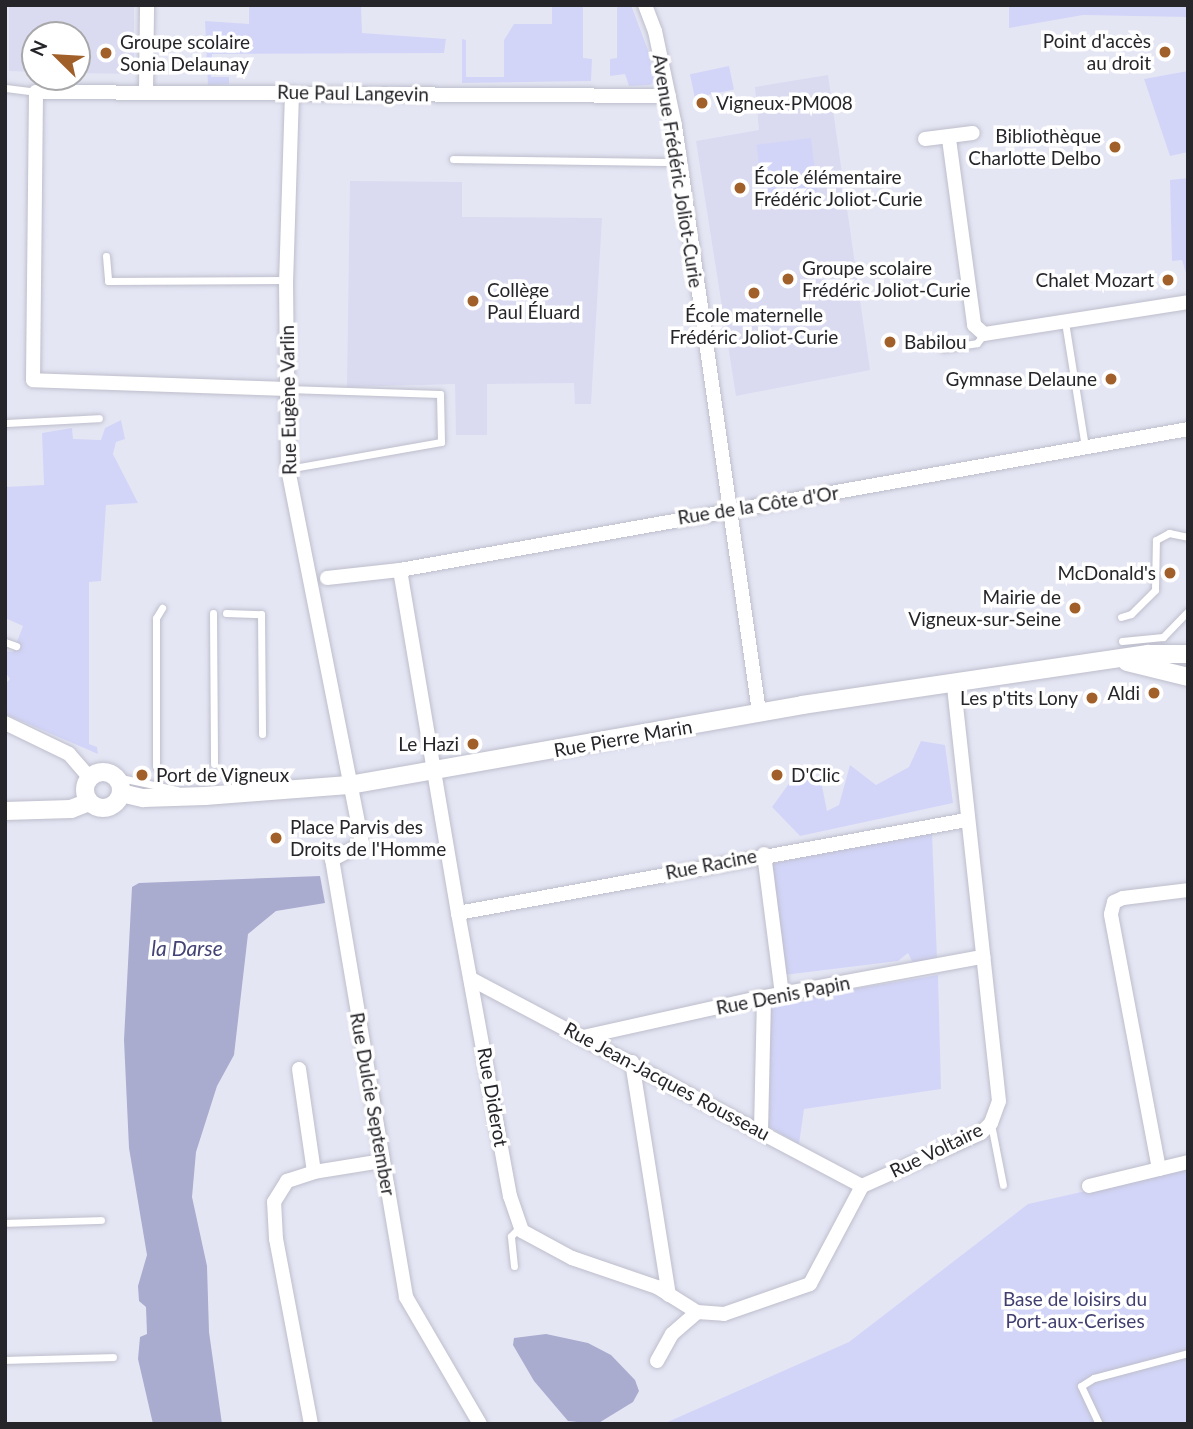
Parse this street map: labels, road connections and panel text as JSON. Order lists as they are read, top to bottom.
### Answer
{
  "streets": {
    "street": [
      "Rue Paul Langevin",
      "Avenue Frédéric Joliot-Curie",
      "Rue Eugène Varlin",
      "Rue de la Côte d'Or",
      "Rue Pierre Marin",
      "Rue Racine",
      "Rue Denis Papin",
      "Rue Jean-Jacques Rousseau",
      "Rue Diderot",
      "Rue Dulcie September",
      "Rue Voltaire"
    ]
  },
  "crossings": [
    ["Rue Paul Langevin", "Avenue Frédéric Joliot-Curie"],
    ["Rue Paul Langevin", "Rue Eugène Varlin"],
    ["Avenue Frédéric Joliot-Curie", "Rue de la Côte d'Or"],
    ["Avenue Frédéric Joliot-Curie", "Rue Pierre Marin"],
    ["Rue Eugène Varlin", "Rue Pierre Marin"],
    ["Rue Eugène Varlin", "Rue Dulcie September"],
    ["Rue de la Côte d'Or", "Rue Diderot"],
    ["Rue Pierre Marin", "Rue Diderot"],
    ["Rue Pierre Marin", "Rue Dulcie September"],
    ["Rue Pierre Marin", "Rue Voltaire"],
    ["Rue Racine", "Rue Diderot"],
    ["Rue Racine", "Rue Voltaire"],
    ["Rue Denis Papin", "Rue Jean-Jacques Rousseau"],
    ["Rue Denis Papin", "Rue Voltaire"],
    ["Rue Jean-Jacques Rousseau", "Rue Diderot"],
    ["Rue Jean-Jacques Rousseau", "Rue Voltaire"]
  ],
  "water": ["la Darse"],
  "parks": ["Base de loisirs du Port-aux-Cerises"],
  "places": [
    "Point d'accès au droit",
    "Groupe scolaire Sonia Delaunay",
    "Vigneux-PM008",
    "Bibliothèque Charlotte Delbo",
    "École élémentaire Frédéric Joliot-Curie",
    "Groupe scolaire Frédéric Joliot-Curie",
    "Chalet Mozart",
    "École maternelle Frédéric Joliot-Curie",
    "Collège Paul Éluard",
    "Babilou",
    "Gymnase Delaune",
    "McDonald's",
    "Mairie de Vigneux-sur-Seine",
    "Aldi",
    "Les p'tits Lony",
    "Le Hazi",
    "Port de Vigneux",
    "D'Clic",
    "Place Parvis des Droits de l'Homme"
  ],
  "north": "top left"
}
